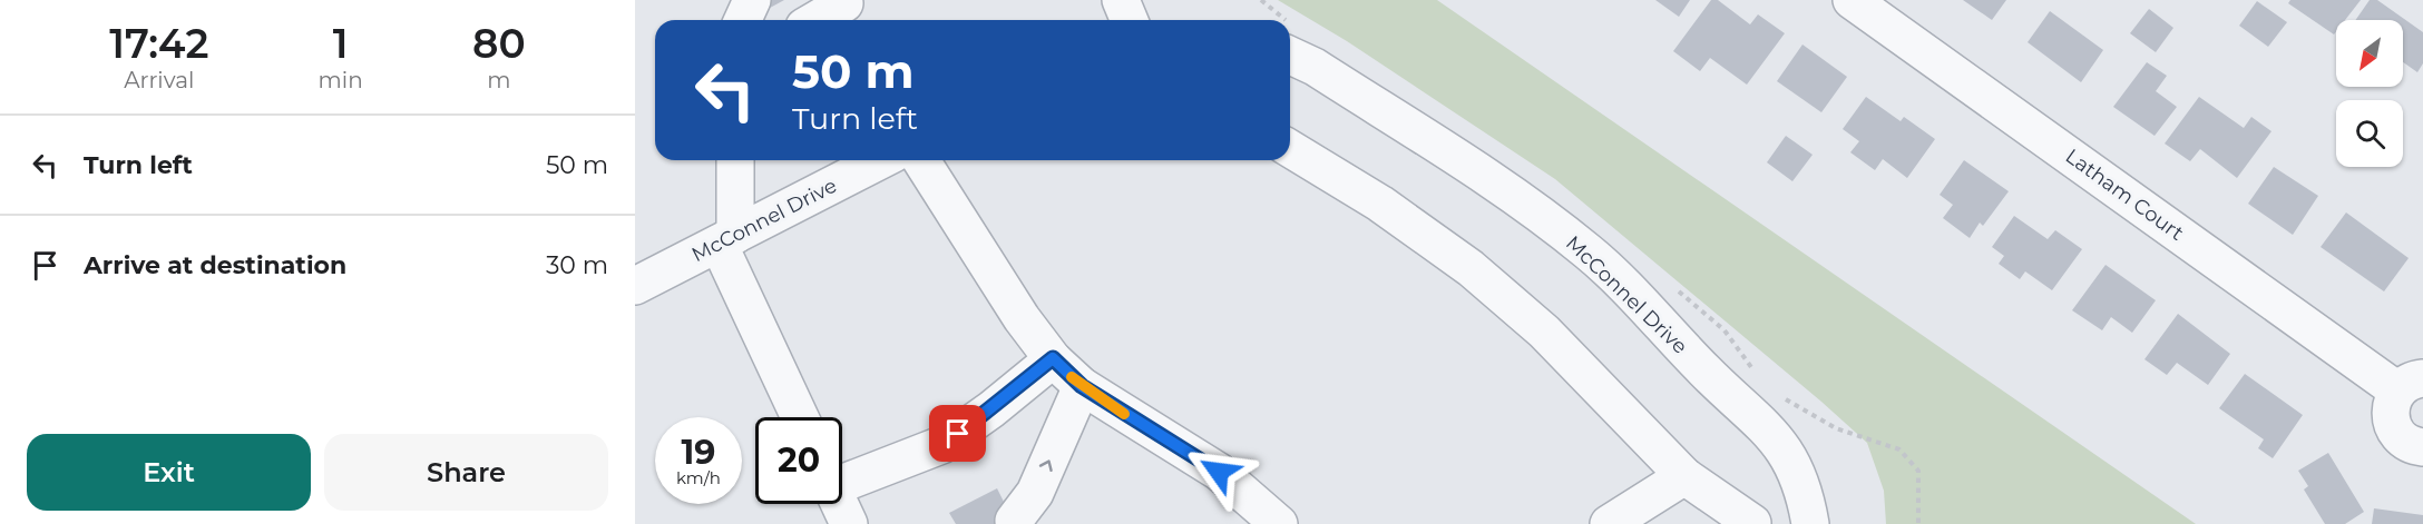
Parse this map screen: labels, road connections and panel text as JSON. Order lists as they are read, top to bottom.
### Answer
{
  "streets": {
    "street": ["Latham Court", "McConnel Drive"]
  },
  "north": "bottom left",
  "page": {
    "eta": [
      "17:42",
      "Arrival",
      "1",
      "min",
      "80",
      "m"
    ],
    "turn": ["50 m", "Turn left"],
    "list": [
      {
        "name": "Turn left",
        "value": "50 m"
      },
      {
        "name": "Arrive at destination",
        "value": "30 m"
      }
    ],
    "speed": "19 km/h",
    "limit": "20",
    "buttons": ["Exit", "Share"]
  }
}
